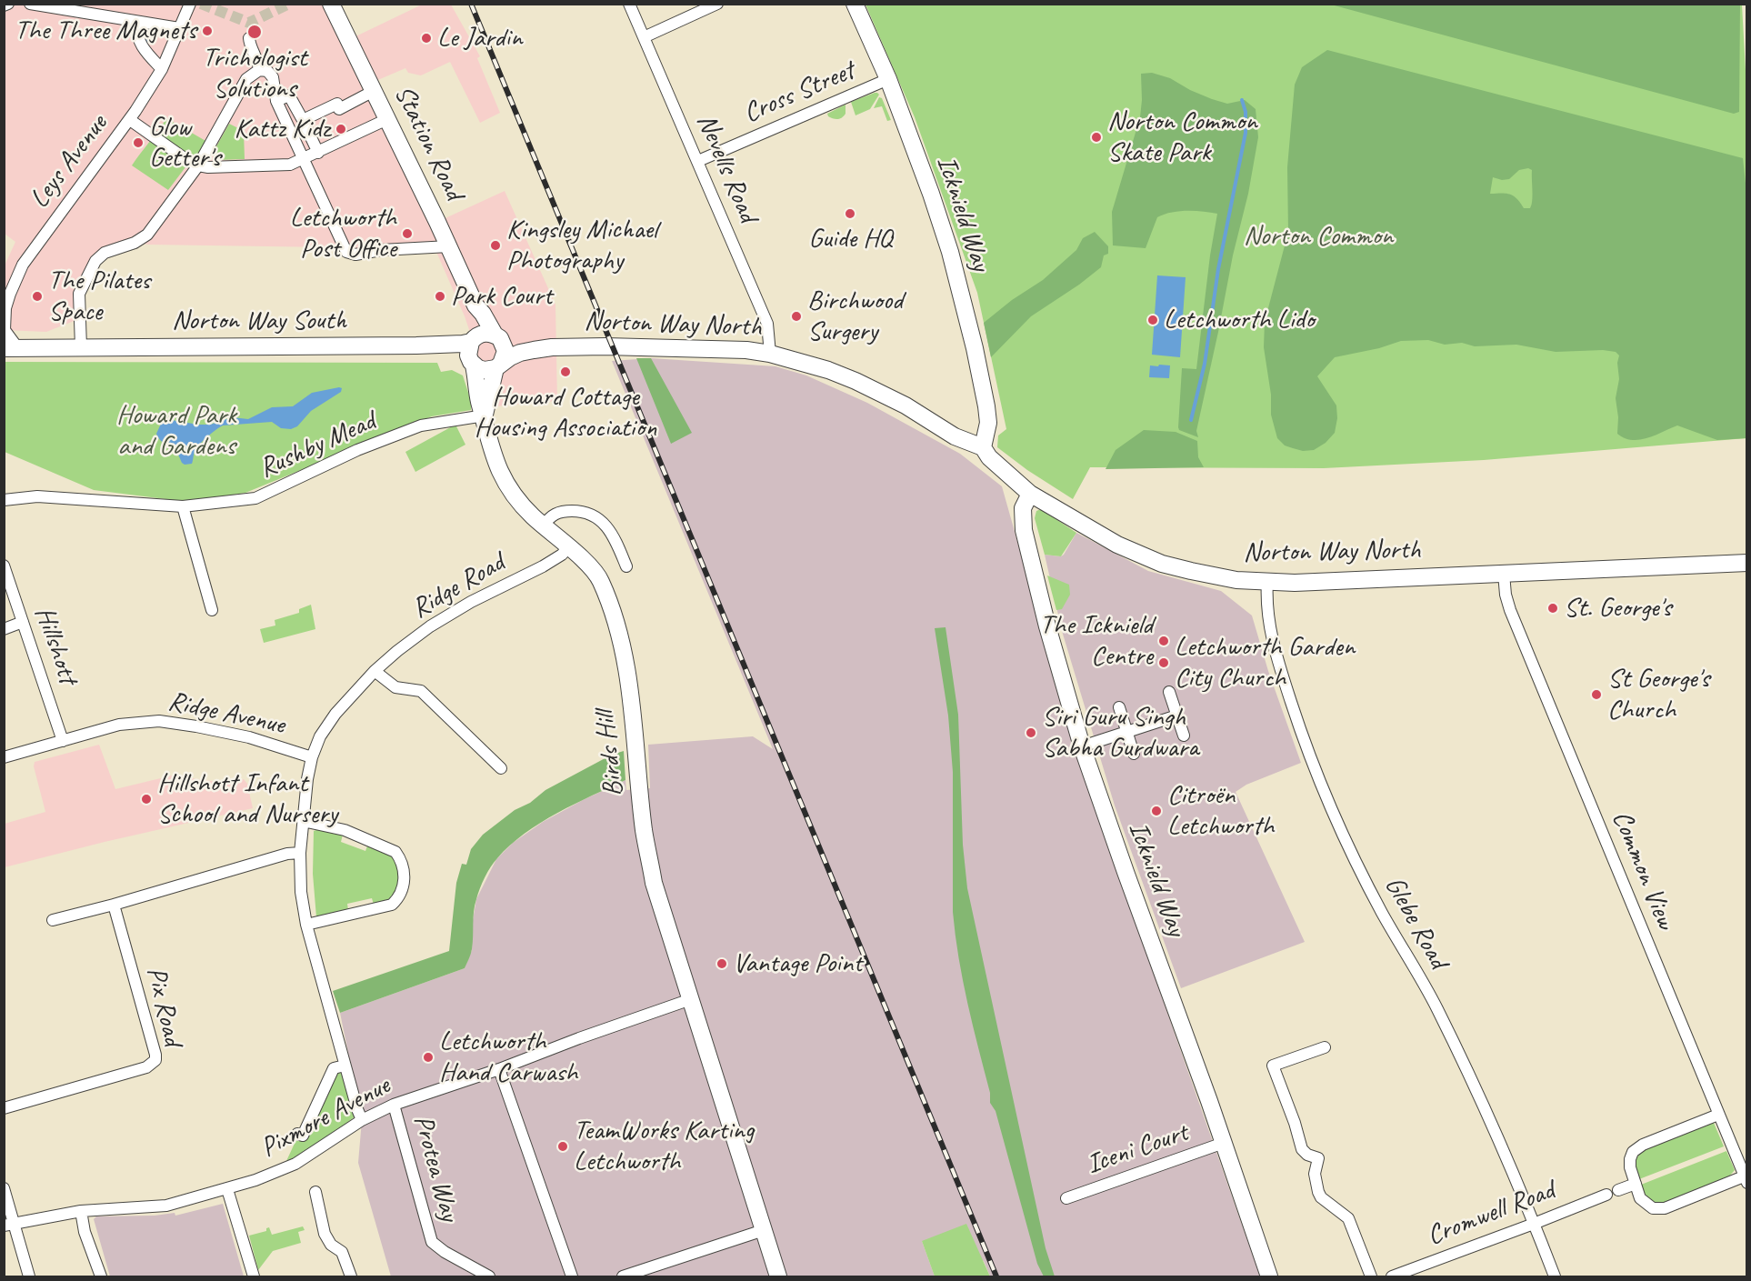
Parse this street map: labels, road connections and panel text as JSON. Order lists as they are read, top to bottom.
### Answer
{
  "streets": {
    "street": [
      "Cross Street",
      "Station Road",
      "Leys Avenue",
      "Nevells Road",
      "Icknield Way",
      "Norton Way South",
      "Norton Way North",
      "Rushby Mead",
      "Ridge Road",
      "Hillshott",
      "Ridge Avenue",
      "Birds Hill",
      "Common View",
      "Glebe Road",
      "Pix Road",
      "Pixmore Avenue",
      "Iceni Court",
      "Protea Way",
      "Cromwell Road"
    ]
  },
  "crossings": [
    ["Cross Street", "Nevells Road"],
    ["Cross Street", "Icknield Way"],
    ["Station Road", "Norton Way South"],
    ["Station Road", "Norton Way North"],
    ["Station Road", "Birds Hill"],
    ["Leys Avenue", "Norton Way South"],
    ["Nevells Road", "Norton Way North"],
    ["Icknield Way", "Norton Way North"],
    ["Icknield Way", "Iceni Court"],
    ["Norton Way South", "Norton Way North"],
    ["Norton Way South", "Birds Hill"],
    ["Norton Way North", "Birds Hill"],
    ["Norton Way North", "Common View"],
    ["Norton Way North", "Glebe Road"],
    ["Rushby Mead", "Birds Hill"],
    ["Ridge Road", "Ridge Avenue"],
    ["Ridge Road", "Birds Hill"],
    ["Ridge Road", "Pixmore Avenue"],
    ["Hillshott", "Ridge Avenue"],
    ["Birds Hill", "Pixmore Avenue"],
    ["Glebe Road", "Cromwell Road"],
    ["Pixmore Avenue", "Protea Way"]
  ],
  "parks": ["Norton Common", "Howard Park and Gardens"],
  "places": [
    "The Three Magnets",
    "Trichologist Solutions",
    "Le Jardin",
    "Kattz Kidz",
    "Norton Common Skate Park",
    "Glow Getter's",
    "Guide HQ",
    "Letchworth Post Office",
    "Kingsley Michael Photography",
    "The Pilates Space",
    "Park Court",
    "Birchwood Surgery",
    "Letchworth Lido",
    "Howard Cottage Housing Association",
    "St. George's",
    "The Icknield Centre",
    "Letchworth Garden City Church",
    "St George's Church",
    "Siri Guru Singh Sabha Gurdwara",
    "Hillshott Infant School and Nursery",
    "Citroën Letchworth",
    "Vantage Point",
    "Letchworth Hand Carwash",
    "TeamWorks Karting Letchworth"
  ]
}
